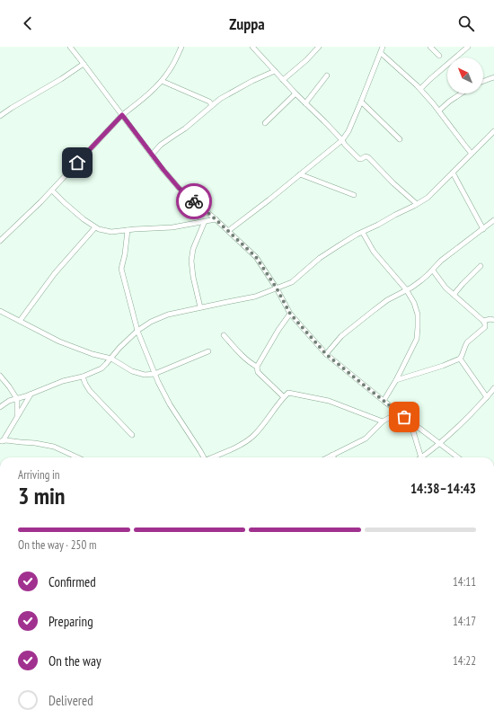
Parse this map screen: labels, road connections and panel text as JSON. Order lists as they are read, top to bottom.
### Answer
{
  "north": "top left",
  "page": {
    "header": "Zuppa",
    "heading": ["3 min", "Arriving in", "14:38–14:43"],
    "bar": "On the way · 250 m",
    "list": [
      ["Confirmed", "14:11"],
      ["Preparing", "14:17"],
      ["On the way", "14:22"],
      "Delivered"
    ]
  }
}
